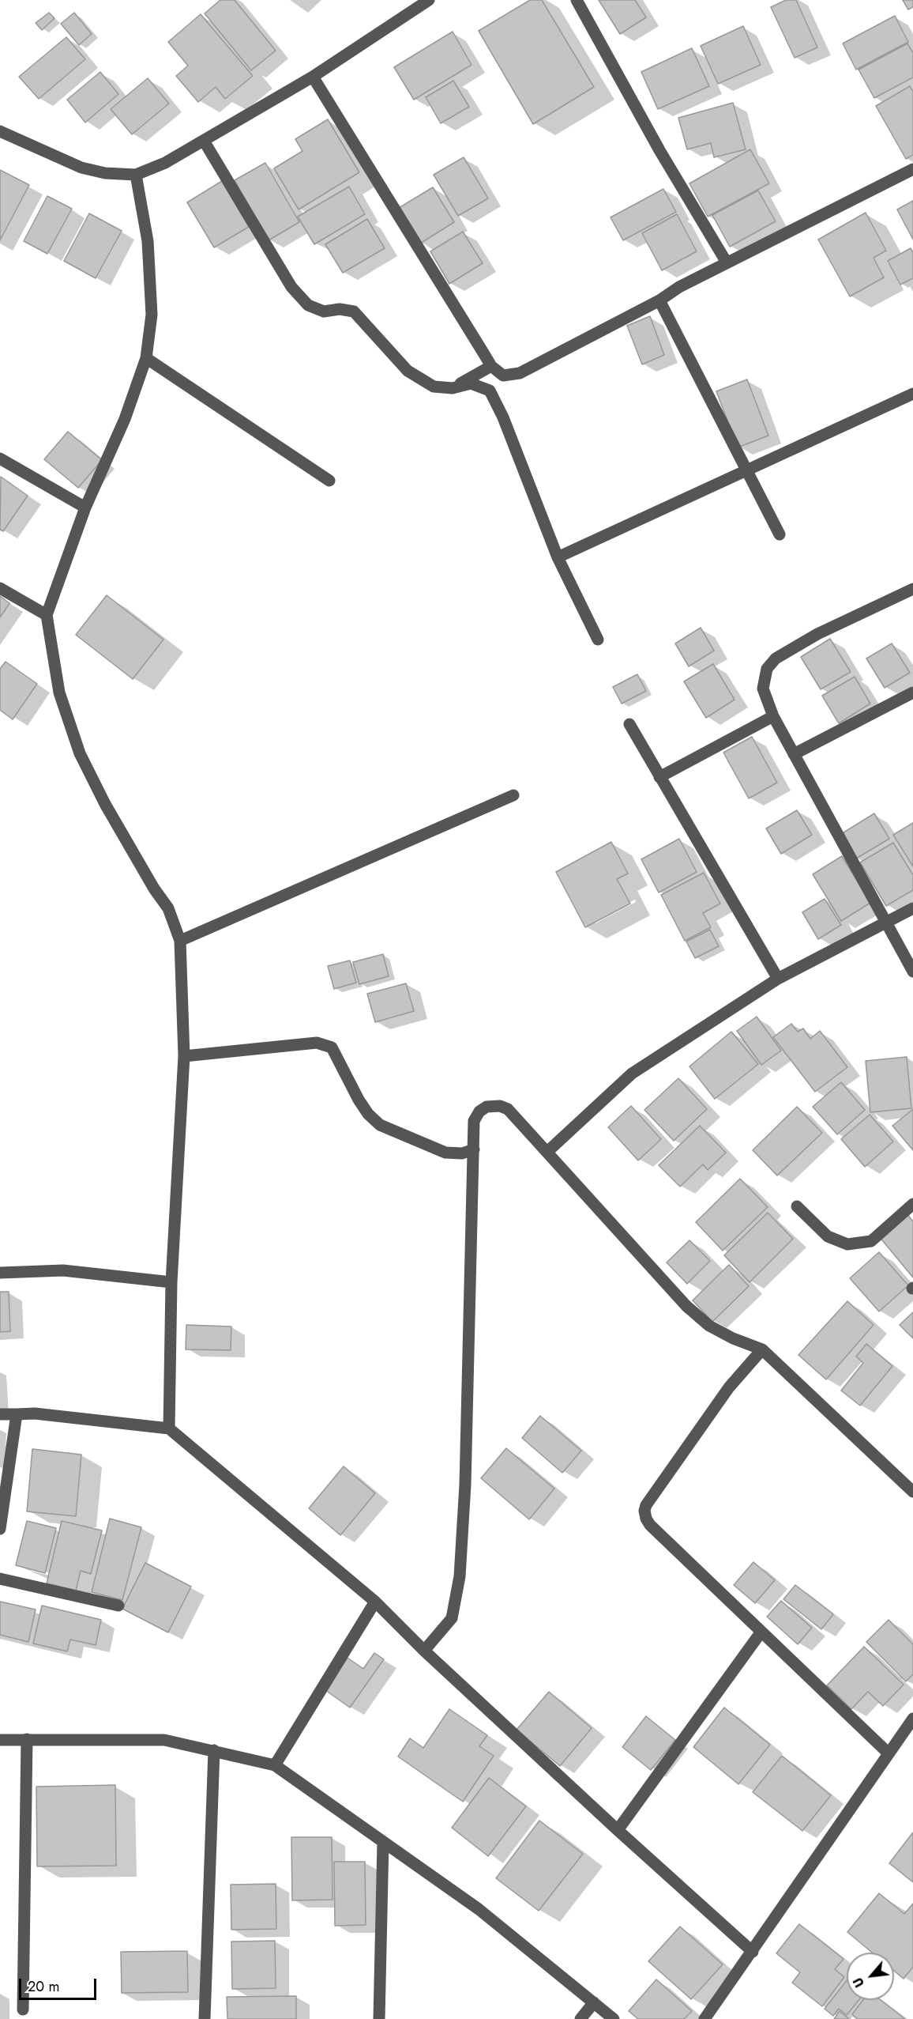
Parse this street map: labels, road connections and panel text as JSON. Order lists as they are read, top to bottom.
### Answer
{
  "scale_bar": "20 m",
  "north": "bottom left"
}
